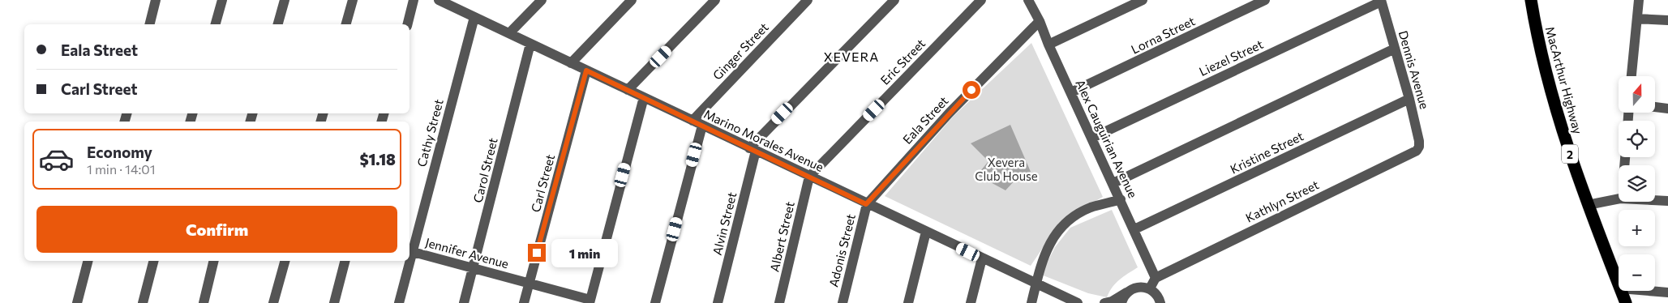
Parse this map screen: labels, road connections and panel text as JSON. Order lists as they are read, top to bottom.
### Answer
{
  "streets": {
    "highway": ["MacArthur Highway", "2"],
    "street": [
      "Lorna Street",
      "Ginger Street",
      "Liezel Street",
      "Eric Street",
      "Dennis Avenue",
      "Eala Street",
      "Cathy Street",
      "Alex Cauguirian Avenue",
      "Marino Morales Avenue",
      "Kristine Street",
      "Carol Street",
      "Carl Street",
      "Kathlyn Street",
      "Alvin Street",
      "Albert Street",
      "Adonis Street",
      "Jennifer Avenue"
    ]
  },
  "crossings": [
    ["Lorna Street", "Alex Cauguirian Avenue"],
    ["Ginger Street", "Marino Morales Avenue"],
    ["Liezel Street", "Dennis Avenue"],
    ["Liezel Street", "Alex Cauguirian Avenue"],
    ["Eric Street", "Marino Morales Avenue"],
    ["Eric Street", "Albert Street"],
    ["Dennis Avenue", "Kristine Street"],
    ["Dennis Avenue", "Kathlyn Street"],
    ["Eala Street", "Alex Cauguirian Avenue"],
    ["Eala Street", "Marino Morales Avenue"],
    ["Eala Street", "Adonis Street"],
    ["Cathy Street", "Marino Morales Avenue"],
    ["Cathy Street", "Jennifer Avenue"],
    ["Alex Cauguirian Avenue", "Kristine Street"],
    ["Alex Cauguirian Avenue", "Kathlyn Street"],
    ["Marino Morales Avenue", "Carol Street"],
    ["Marino Morales Avenue", "Carl Street"],
    ["Marino Morales Avenue", "Alvin Street"],
    ["Marino Morales Avenue", "Albert Street"],
    ["Marino Morales Avenue", "Adonis Street"],
    ["Carol Street", "Jennifer Avenue"],
    ["Carl Street", "Jennifer Avenue"]
  ],
  "districts": ["XEVERA"],
  "parks": ["Xevera Club House"],
  "north": "top",
  "page": {
    "banner": ["Eala Street", "Carl Street"],
    "map_buttons": ["+", "−"],
    "list": [
      {
        "name": "Economy",
        "note": "1 min · 14:01",
        "value": "$1.18"
      }
    ],
    "buttons": "Confirm",
    "bubble": "1 min"
  }
}
